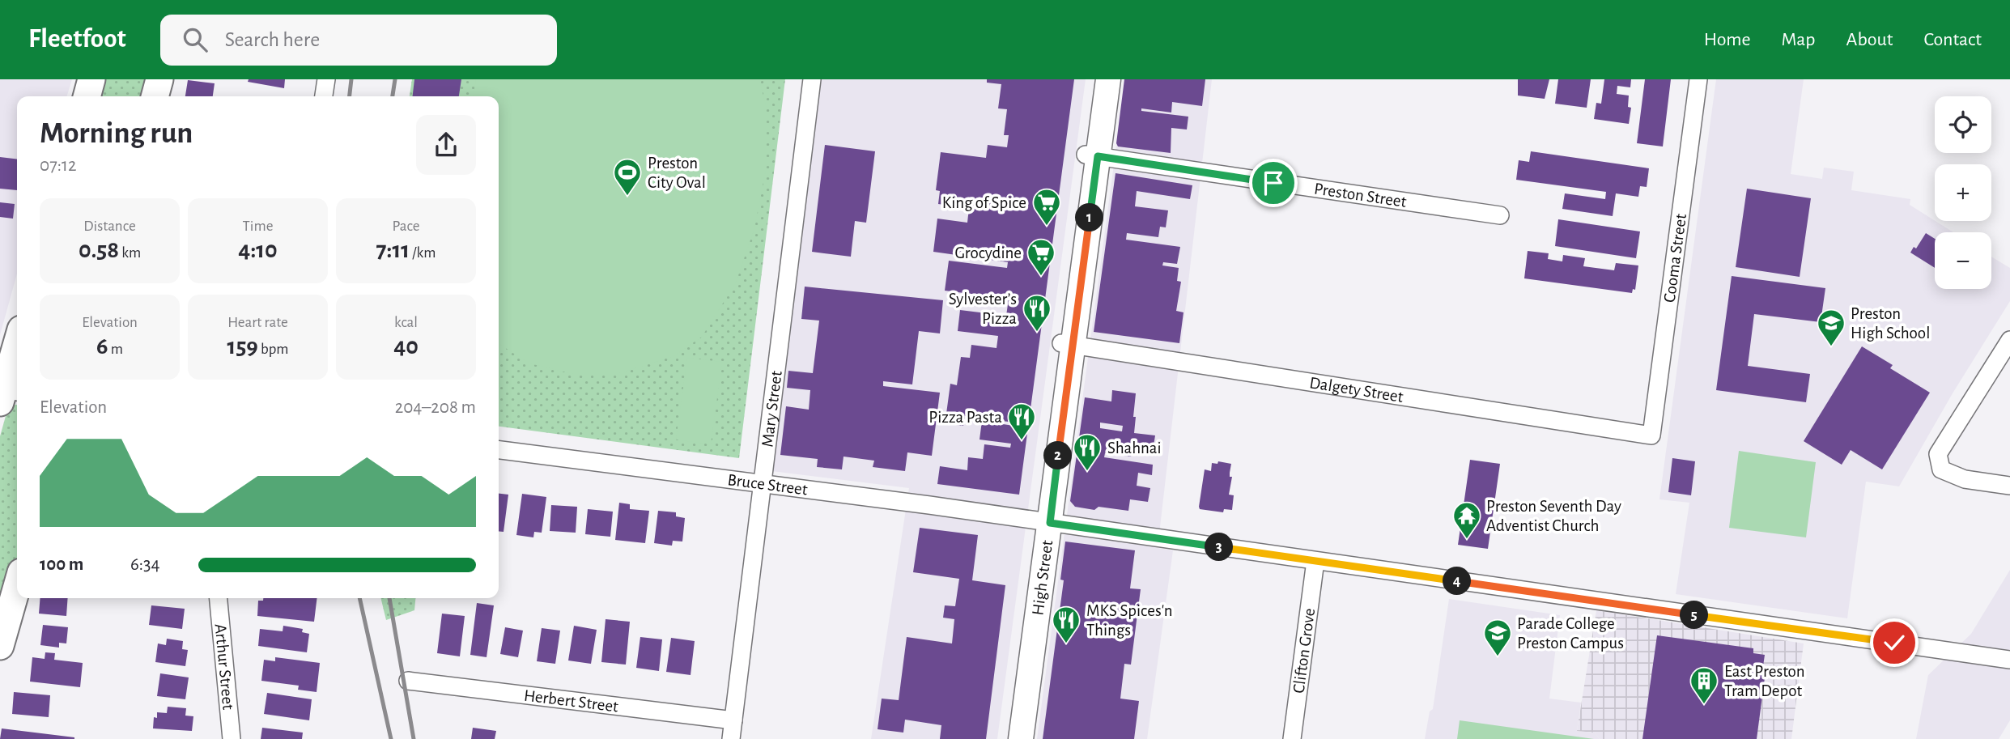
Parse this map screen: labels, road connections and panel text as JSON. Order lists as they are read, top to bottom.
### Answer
{
  "streets": {
    "main road": ["High Street"],
    "street": [
      "Preston Street",
      "Cooma Street",
      "Dalgety Street",
      "Mary Street",
      "Bruce Street",
      "Clifton Grove",
      "Arthur Street",
      "Herbert Street"
    ]
  },
  "crossings": [
    ["Preston Street", "High Street"],
    ["Cooma Street", "Dalgety Street"],
    ["Dalgety Street", "High Street"],
    ["Mary Street", "Bruce Street"],
    ["Mary Street", "Herbert Street"],
    ["Bruce Street", "High Street"],
    ["Bruce Street", "Clifton Grove"]
  ],
  "places": {
    "sports": ["Preston City Oval"],
    "supermarket": ["King of Spice", "Grocydine"],
    "restaurant": [
      "Sylvester’s Pizza",
      "Pizza Pasta",
      "Shahnai",
      "MKS Spices'n Things"
    ],
    "school or university": ["Preston High School", "Parade College Preston Campus"],
    "temple": ["Preston Seventh Day Adventist Church"],
    "building": ["East Preston Tram Depot"]
  },
  "page": {
    "header": "Fleetfoot",
    "search": "Search here",
    "nav": [
      "Home",
      "Map",
      "About",
      "Contact"
    ],
    "map_buttons": ["+", "−"],
    "heading": ["Morning run", "07:12"],
    "stats": [
      ["Distance", "0.58 km"],
      ["Time", "4:10"],
      ["Pace", "7:11 /km"],
      ["Elevation", "6 m"],
      ["Heart rate", "159 bpm"],
      ["kcal", "40"]
    ],
    "pins": [
      "1",
      "2",
      "3",
      "4",
      "5"
    ],
    "chart": ["Elevation", "204–208 m"],
    "list": [
      {
        "name": "100 m",
        "note": "6:34"
      }
    ]
  }
}
